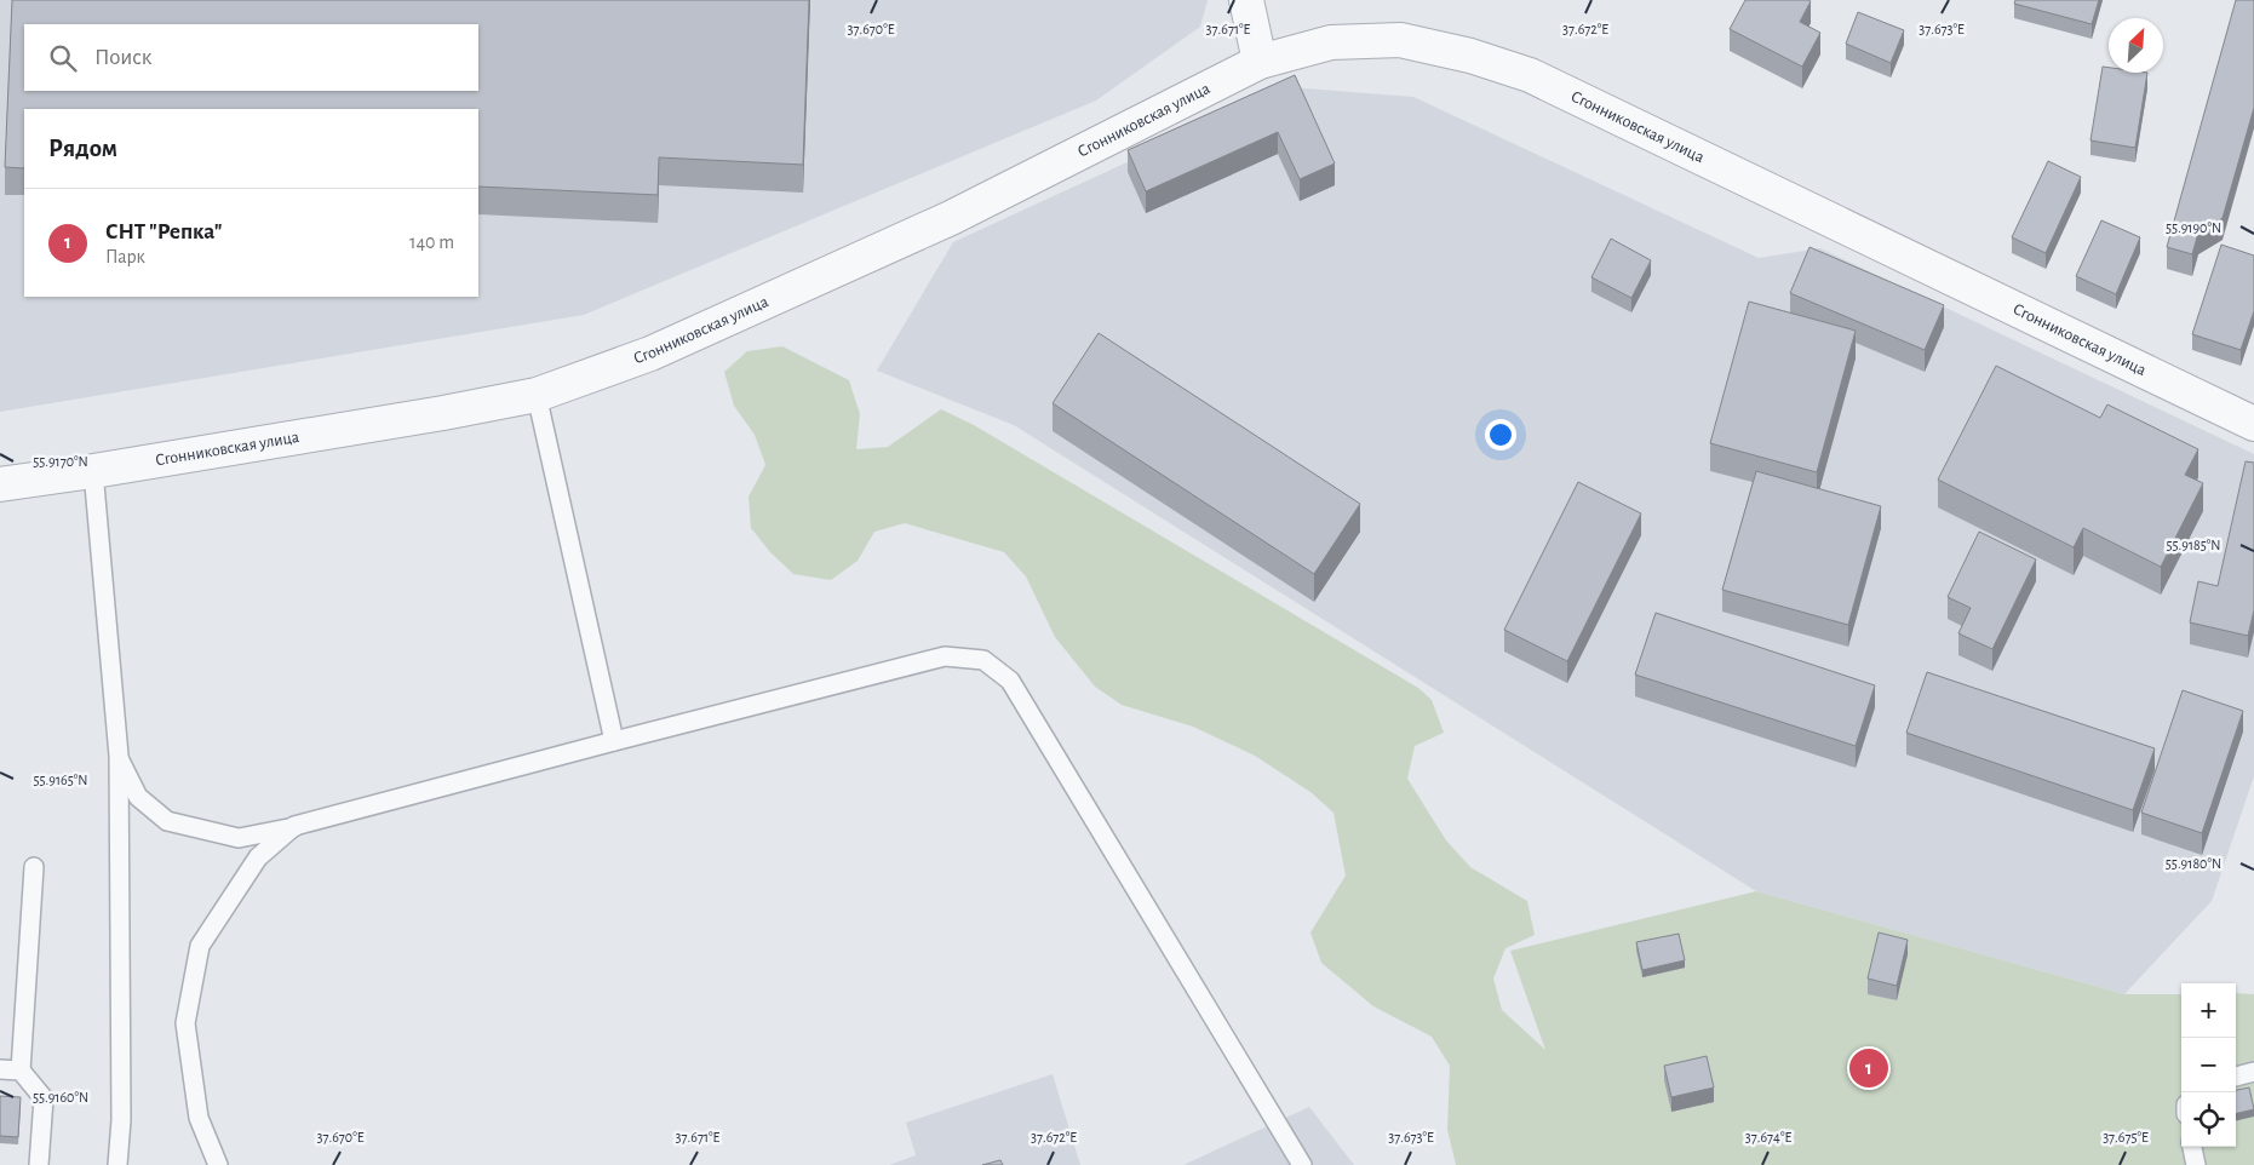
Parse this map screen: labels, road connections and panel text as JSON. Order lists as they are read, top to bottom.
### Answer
{
  "streets": {
    "street": ["Сгонниковская улица"]
  },
  "north": "top right",
  "page": {
    "search": "Поиск",
    "heading": "Рядом",
    "list": [
      {
        "mark": "1",
        "name": "СНТ \"Репка\"",
        "note": "Парк",
        "value": "140 m"
      }
    ],
    "map_buttons": ["+", "−"],
    "pins": "1"
  },
  "coordinates": [
    "37.670°E",
    "37.671°E",
    "37.672°E",
    "37.673°E",
    "55.9190°N",
    "55.9170°N",
    "55.9185°N",
    "55.9165°N",
    "55.9180°N",
    "55.9160°N",
    "37.674°E",
    "37.675°E"
  ]
}
